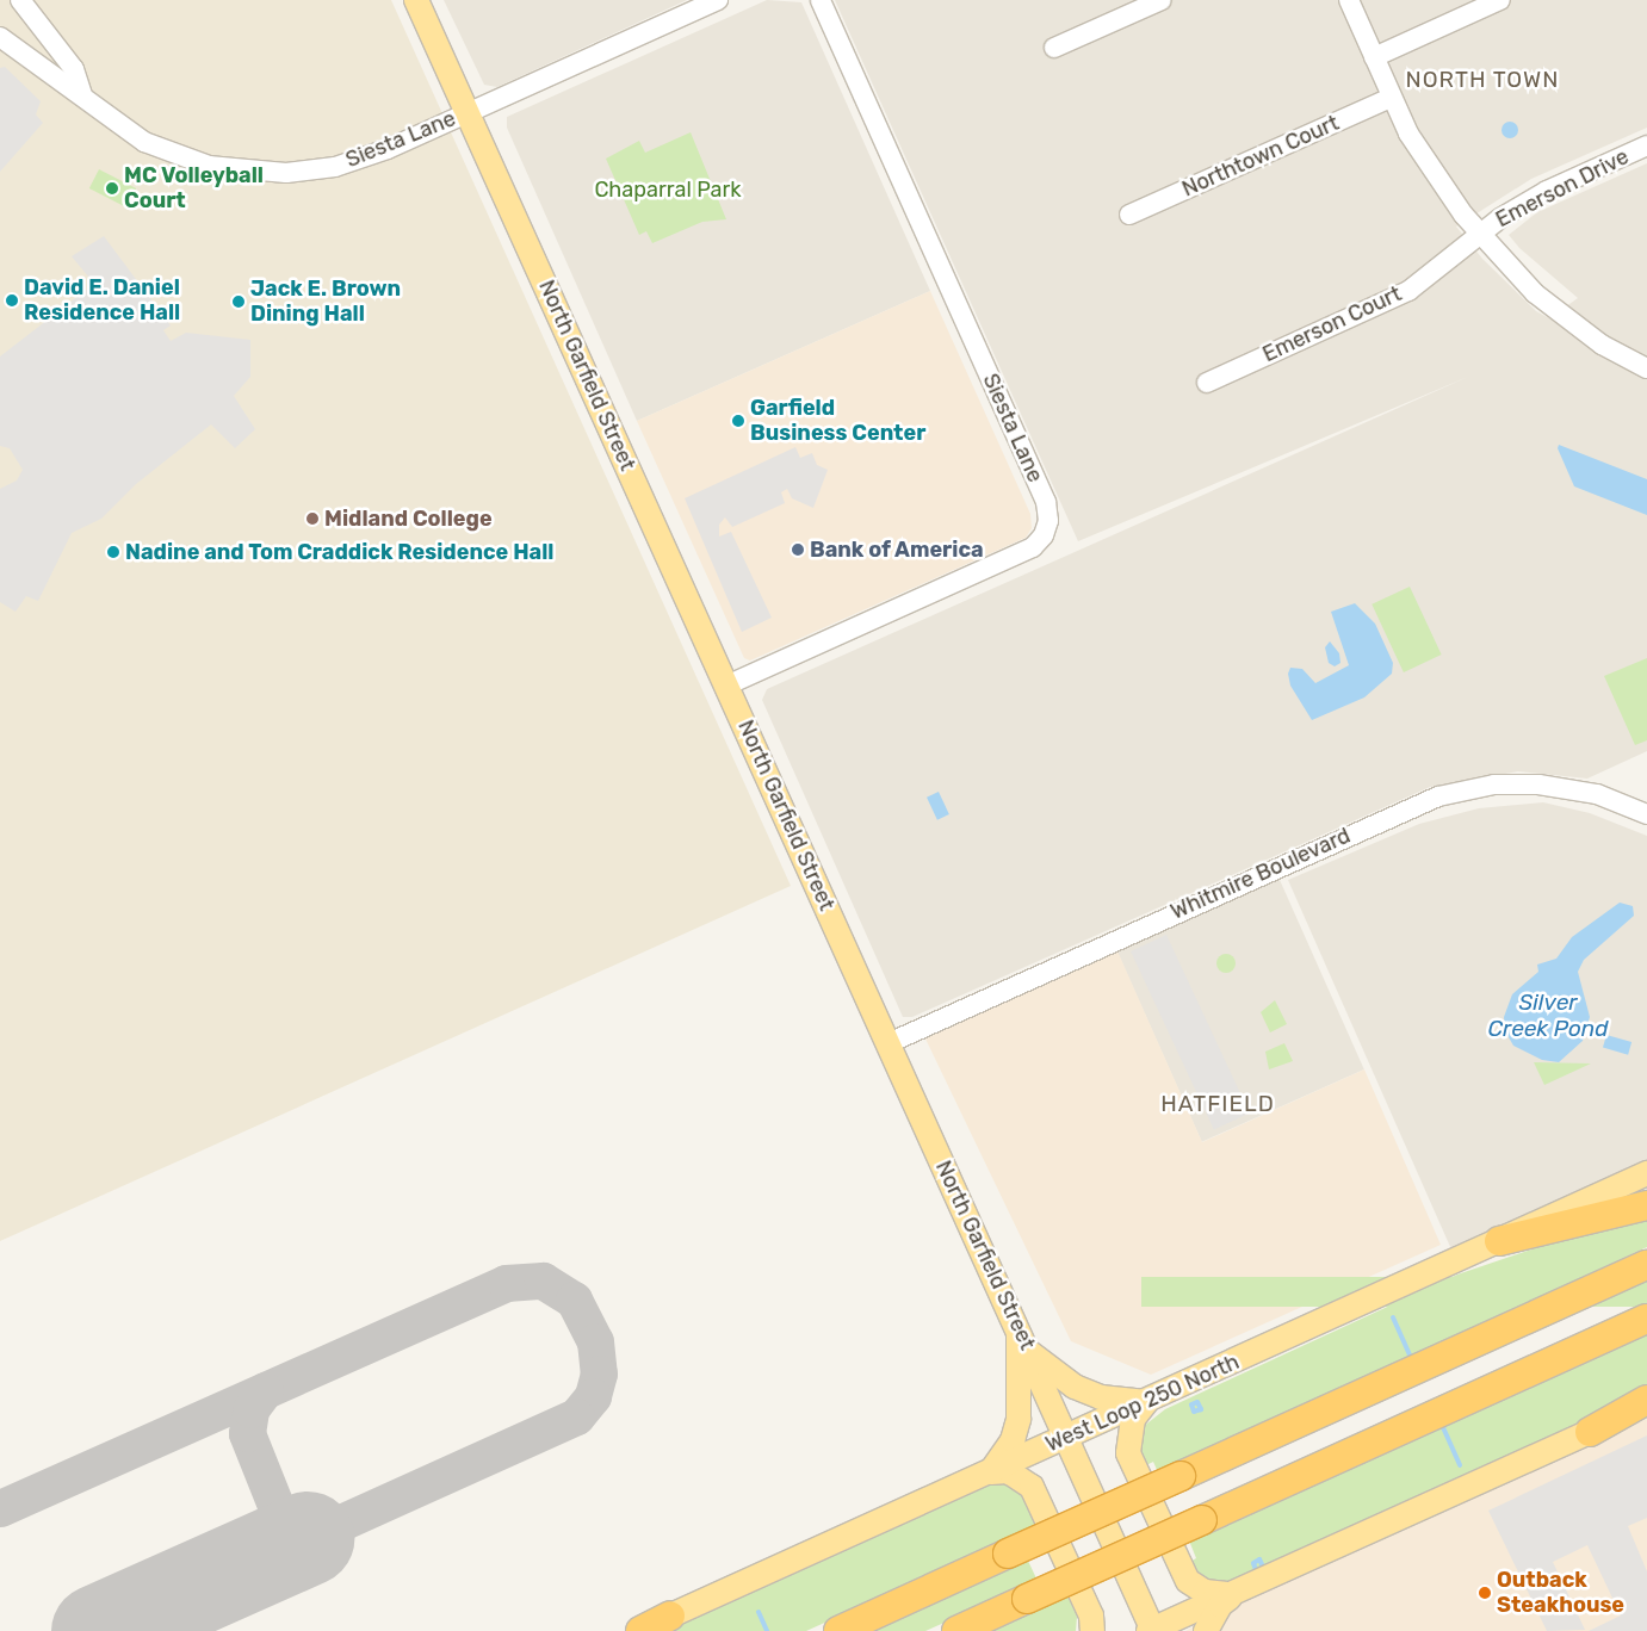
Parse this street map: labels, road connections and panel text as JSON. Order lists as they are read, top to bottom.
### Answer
{
  "streets": {
    "main road": ["North Garfield Street", "West Loop 250 North"],
    "street": [
      "Siesta Lane",
      "Northtown Court",
      "Emerson Drive",
      "Emerson Court",
      "Whitmire Boulevard"
    ]
  },
  "crossings": [
    ["Siesta Lane", "North Garfield Street"],
    ["Emerson Drive", "Emerson Court"],
    ["North Garfield Street", "Whitmire Boulevard"],
    ["North Garfield Street", "West Loop 250 North"]
  ],
  "districts": ["NORTH TOWN", "HATFIELD"],
  "water": ["Silver Creek Pond"],
  "parks": ["Chaparral Park"],
  "places": [
    "MC Volleyball Court",
    "David E. Daniel Residence Hall",
    "Jack E. Brown Dining Hall",
    "Garfield Business Center",
    "Midland College",
    "Bank of America",
    "Nadine and Tom Craddick Residence Hall",
    "Outback Steakhouse"
  ]
}
